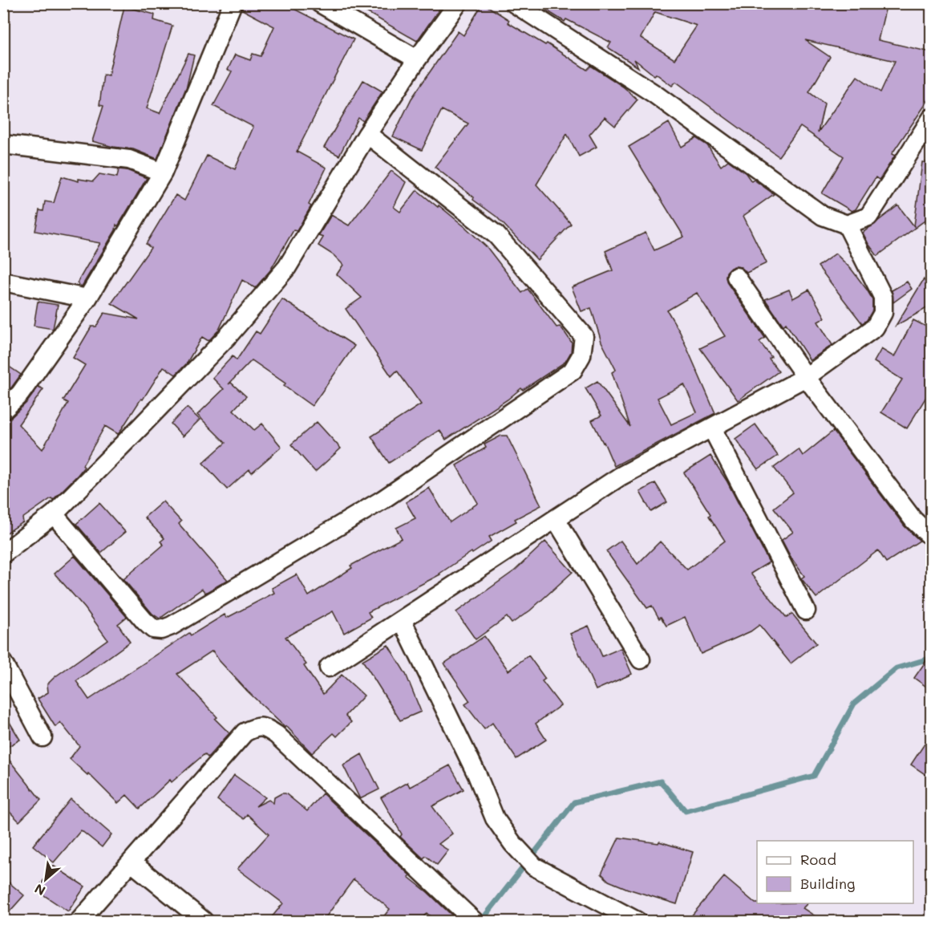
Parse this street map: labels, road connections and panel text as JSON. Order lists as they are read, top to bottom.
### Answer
{
  "legend": ["Road", "Building"],
  "north": "bottom left"
}
